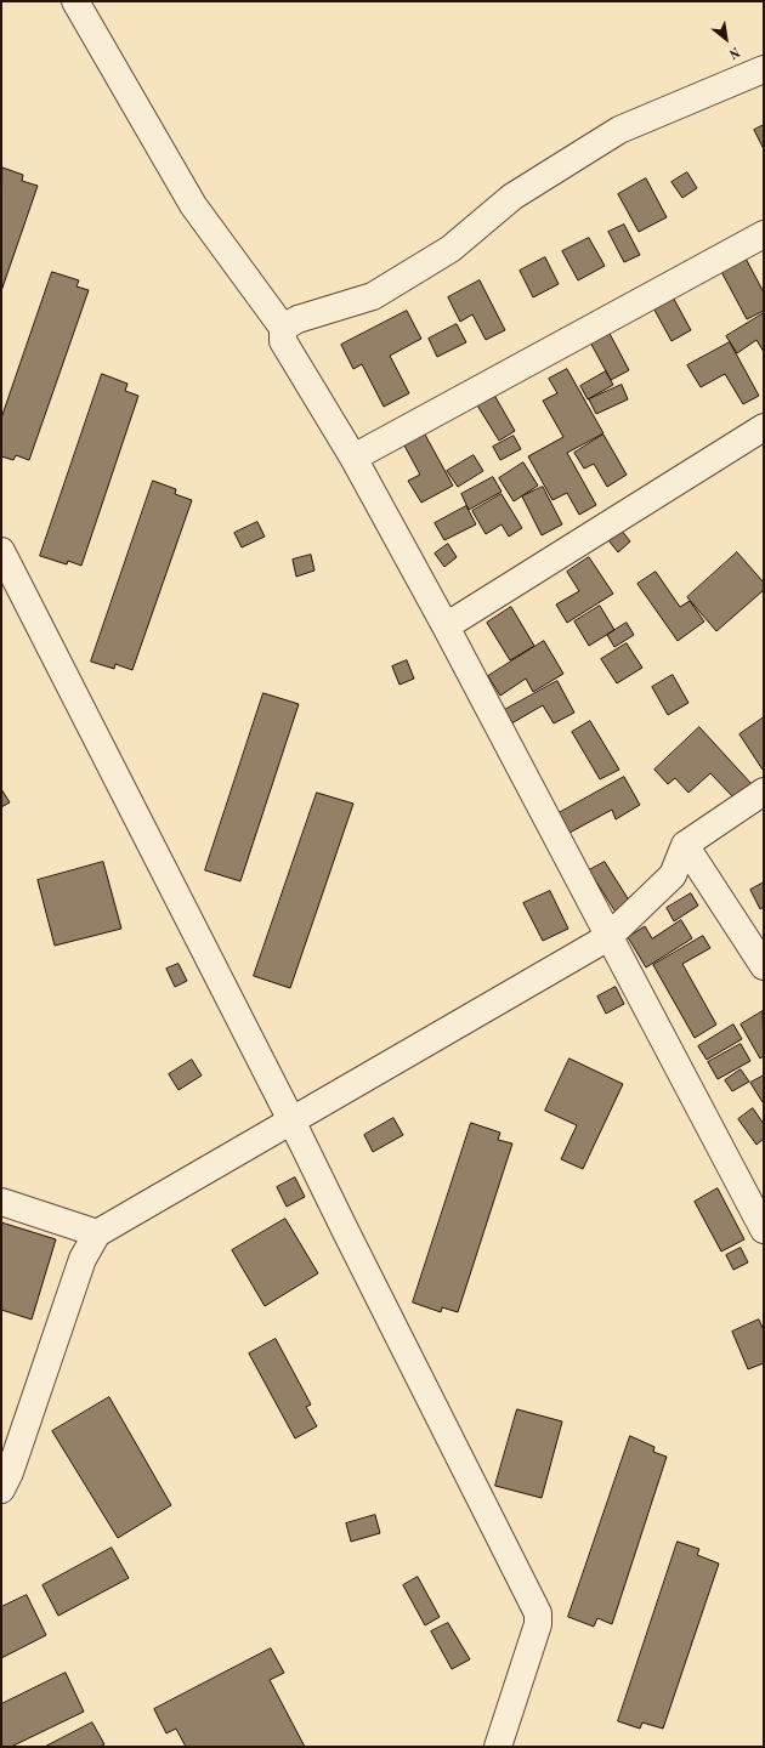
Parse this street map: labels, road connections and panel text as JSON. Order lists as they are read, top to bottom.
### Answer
{
  "north": "bottom right"
}
